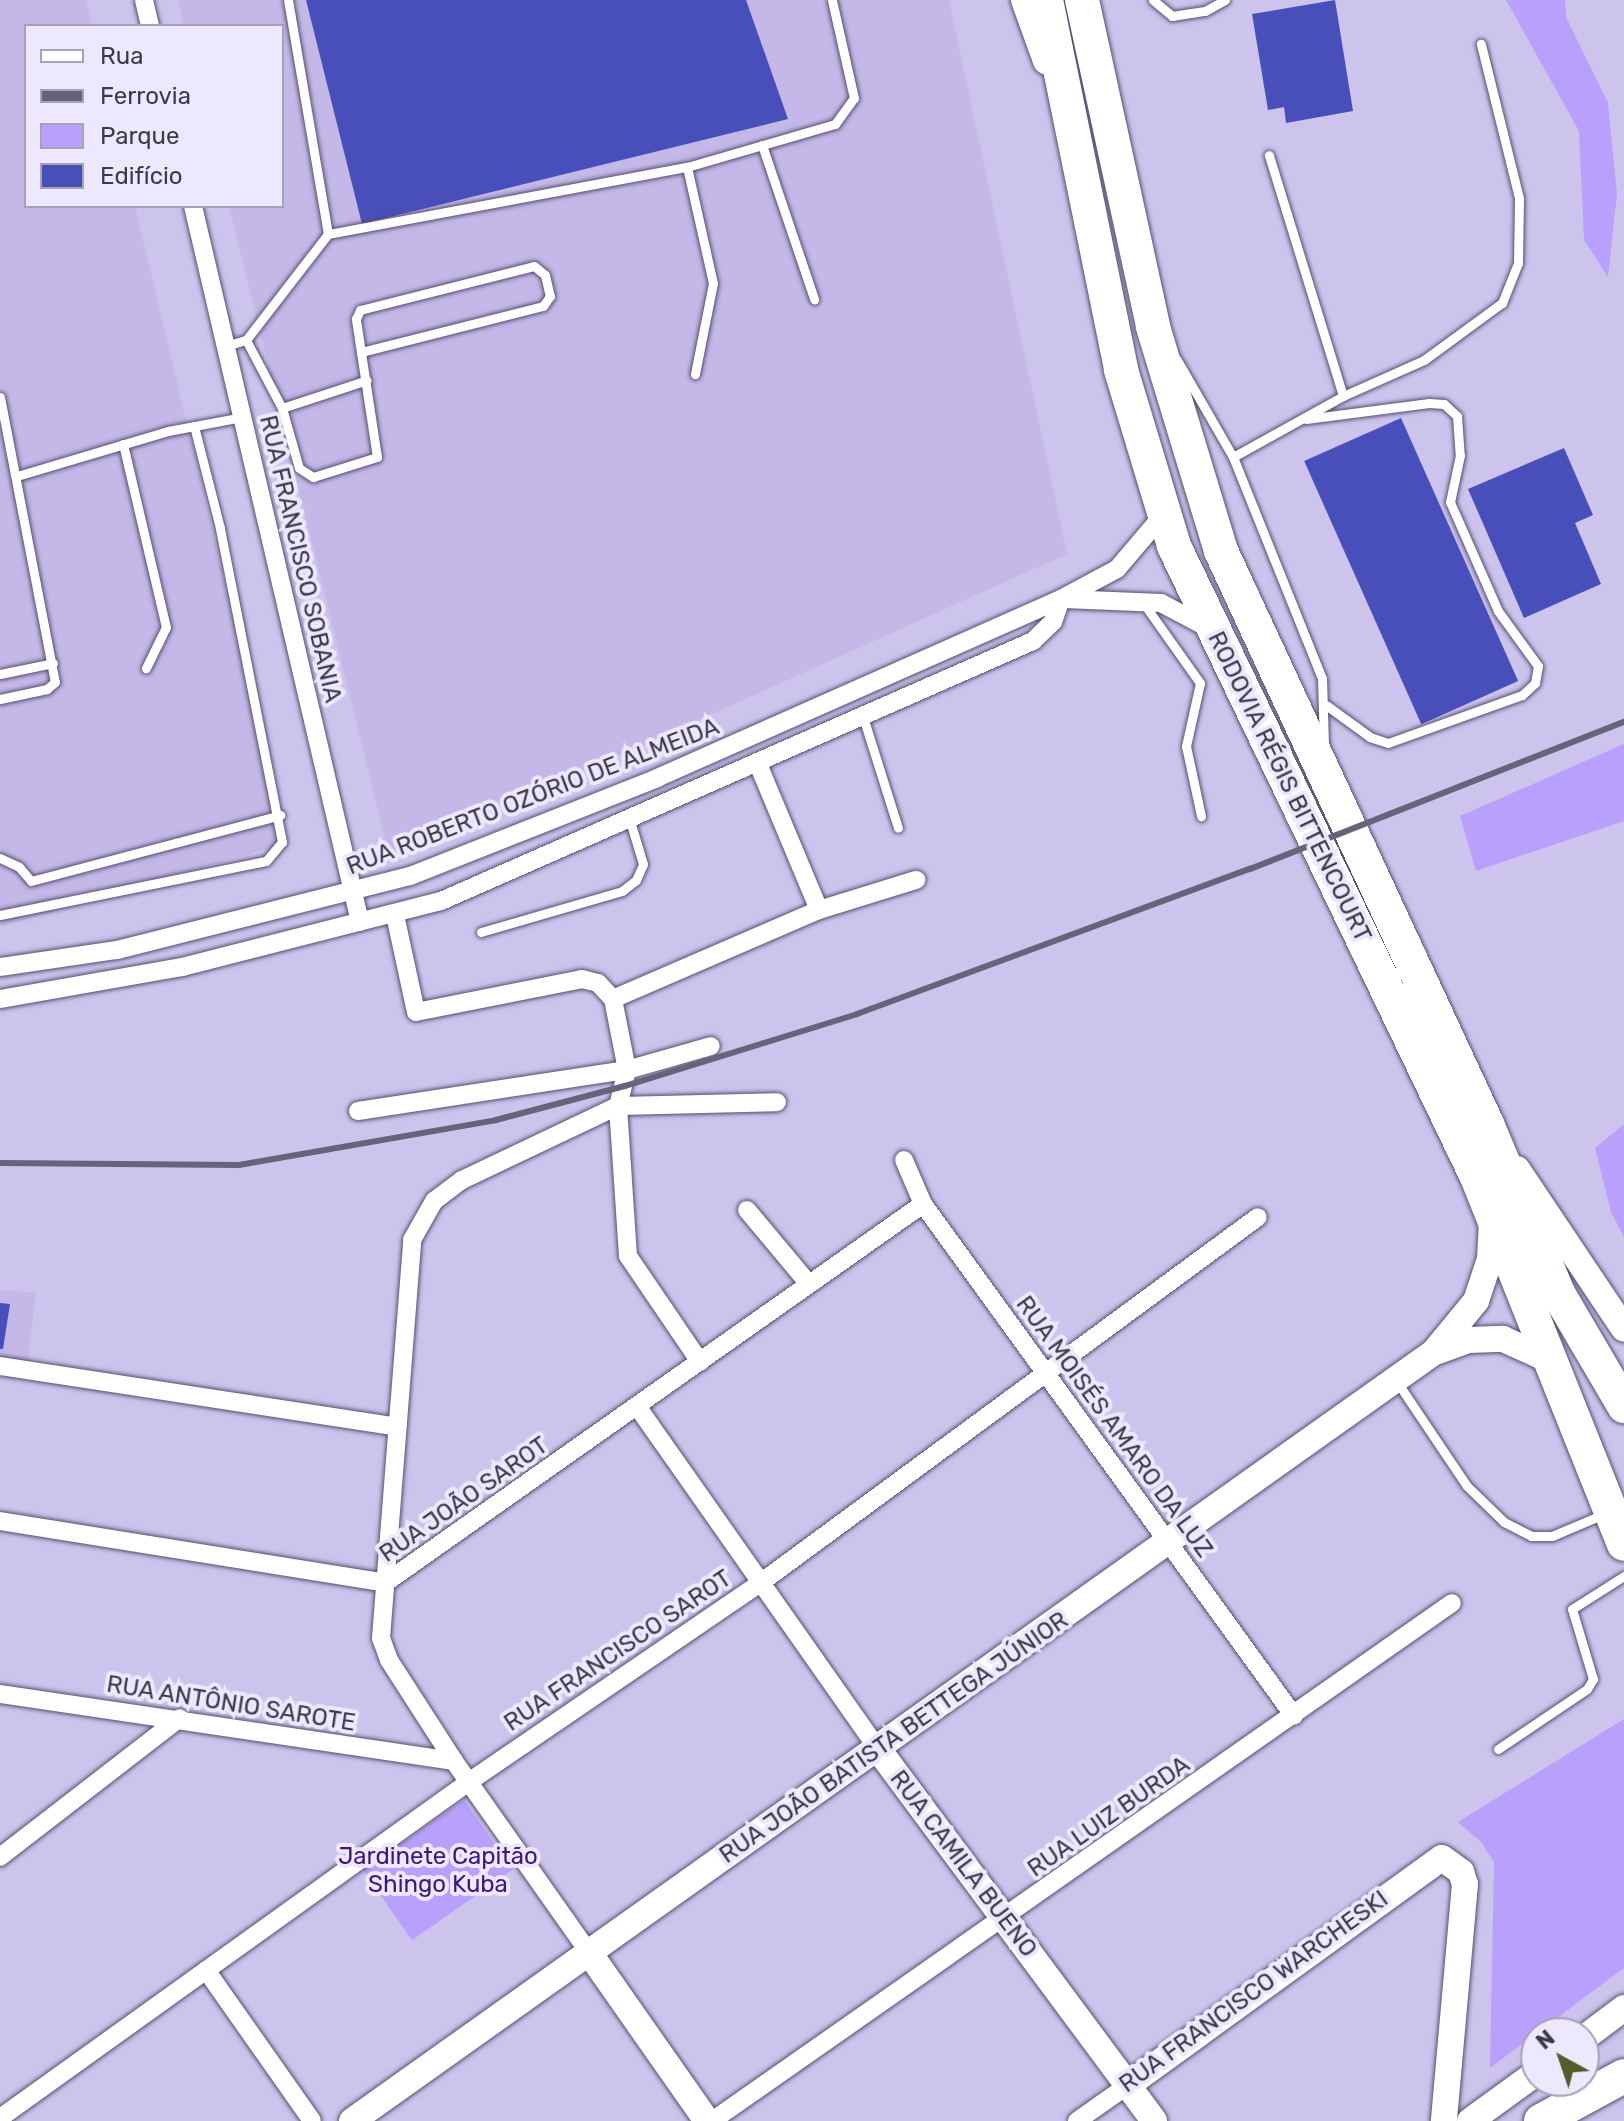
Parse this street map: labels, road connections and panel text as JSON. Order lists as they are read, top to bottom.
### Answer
{
  "streets": {
    "highway": ["RODOVIA RÉGIS BITTENCOURT"],
    "main road": ["RUA JOÃO BATISTA BETTEGA JÚNIOR", "RUA CAMILA BUENO", "RUA FRANCISCO WARCHESKI"],
    "street": [
      "RUA FRANCISCO SOBANIA",
      "RUA ROBERTO OZÓRIO DE ALMEIDA",
      "RUA MOISÉS AMARO DA LUZ",
      "RUA JOÃO SAROT",
      "RUA FRANCISCO SAROT",
      "RUA ANTÔNIO SAROTE",
      "RUA LUIZ BURDA"
    ]
  },
  "crossings": [
    ["RUA FRANCISCO SOBANIA", "RUA ROBERTO OZÓRIO DE ALMEIDA"],
    ["RODOVIA RÉGIS BITTENCOURT", "RUA ROBERTO OZÓRIO DE ALMEIDA"],
    ["RODOVIA RÉGIS BITTENCOURT", "RUA JOÃO BATISTA BETTEGA JÚNIOR"],
    ["RUA MOISÉS AMARO DA LUZ", "RUA JOÃO SAROT"],
    ["RUA MOISÉS AMARO DA LUZ", "RUA FRANCISCO SAROT"],
    ["RUA MOISÉS AMARO DA LUZ", "RUA JOÃO BATISTA BETTEGA JÚNIOR"],
    ["RUA MOISÉS AMARO DA LUZ", "RUA LUIZ BURDA"],
    ["RUA JOÃO SAROT", "RUA CAMILA BUENO"],
    ["RUA FRANCISCO SAROT", "RUA CAMILA BUENO"],
    ["RUA JOÃO BATISTA BETTEGA JÚNIOR", "RUA CAMILA BUENO"],
    ["RUA LUIZ BURDA", "RUA CAMILA BUENO"],
    ["RUA CAMILA BUENO", "RUA FRANCISCO WARCHESKI"]
  ],
  "parks": ["Jardinete Capitão Shingo Kuba"],
  "legend": [
    "Rua",
    "Ferrovia",
    "Parque",
    "Edifício"
  ],
  "north": "top left"
}
